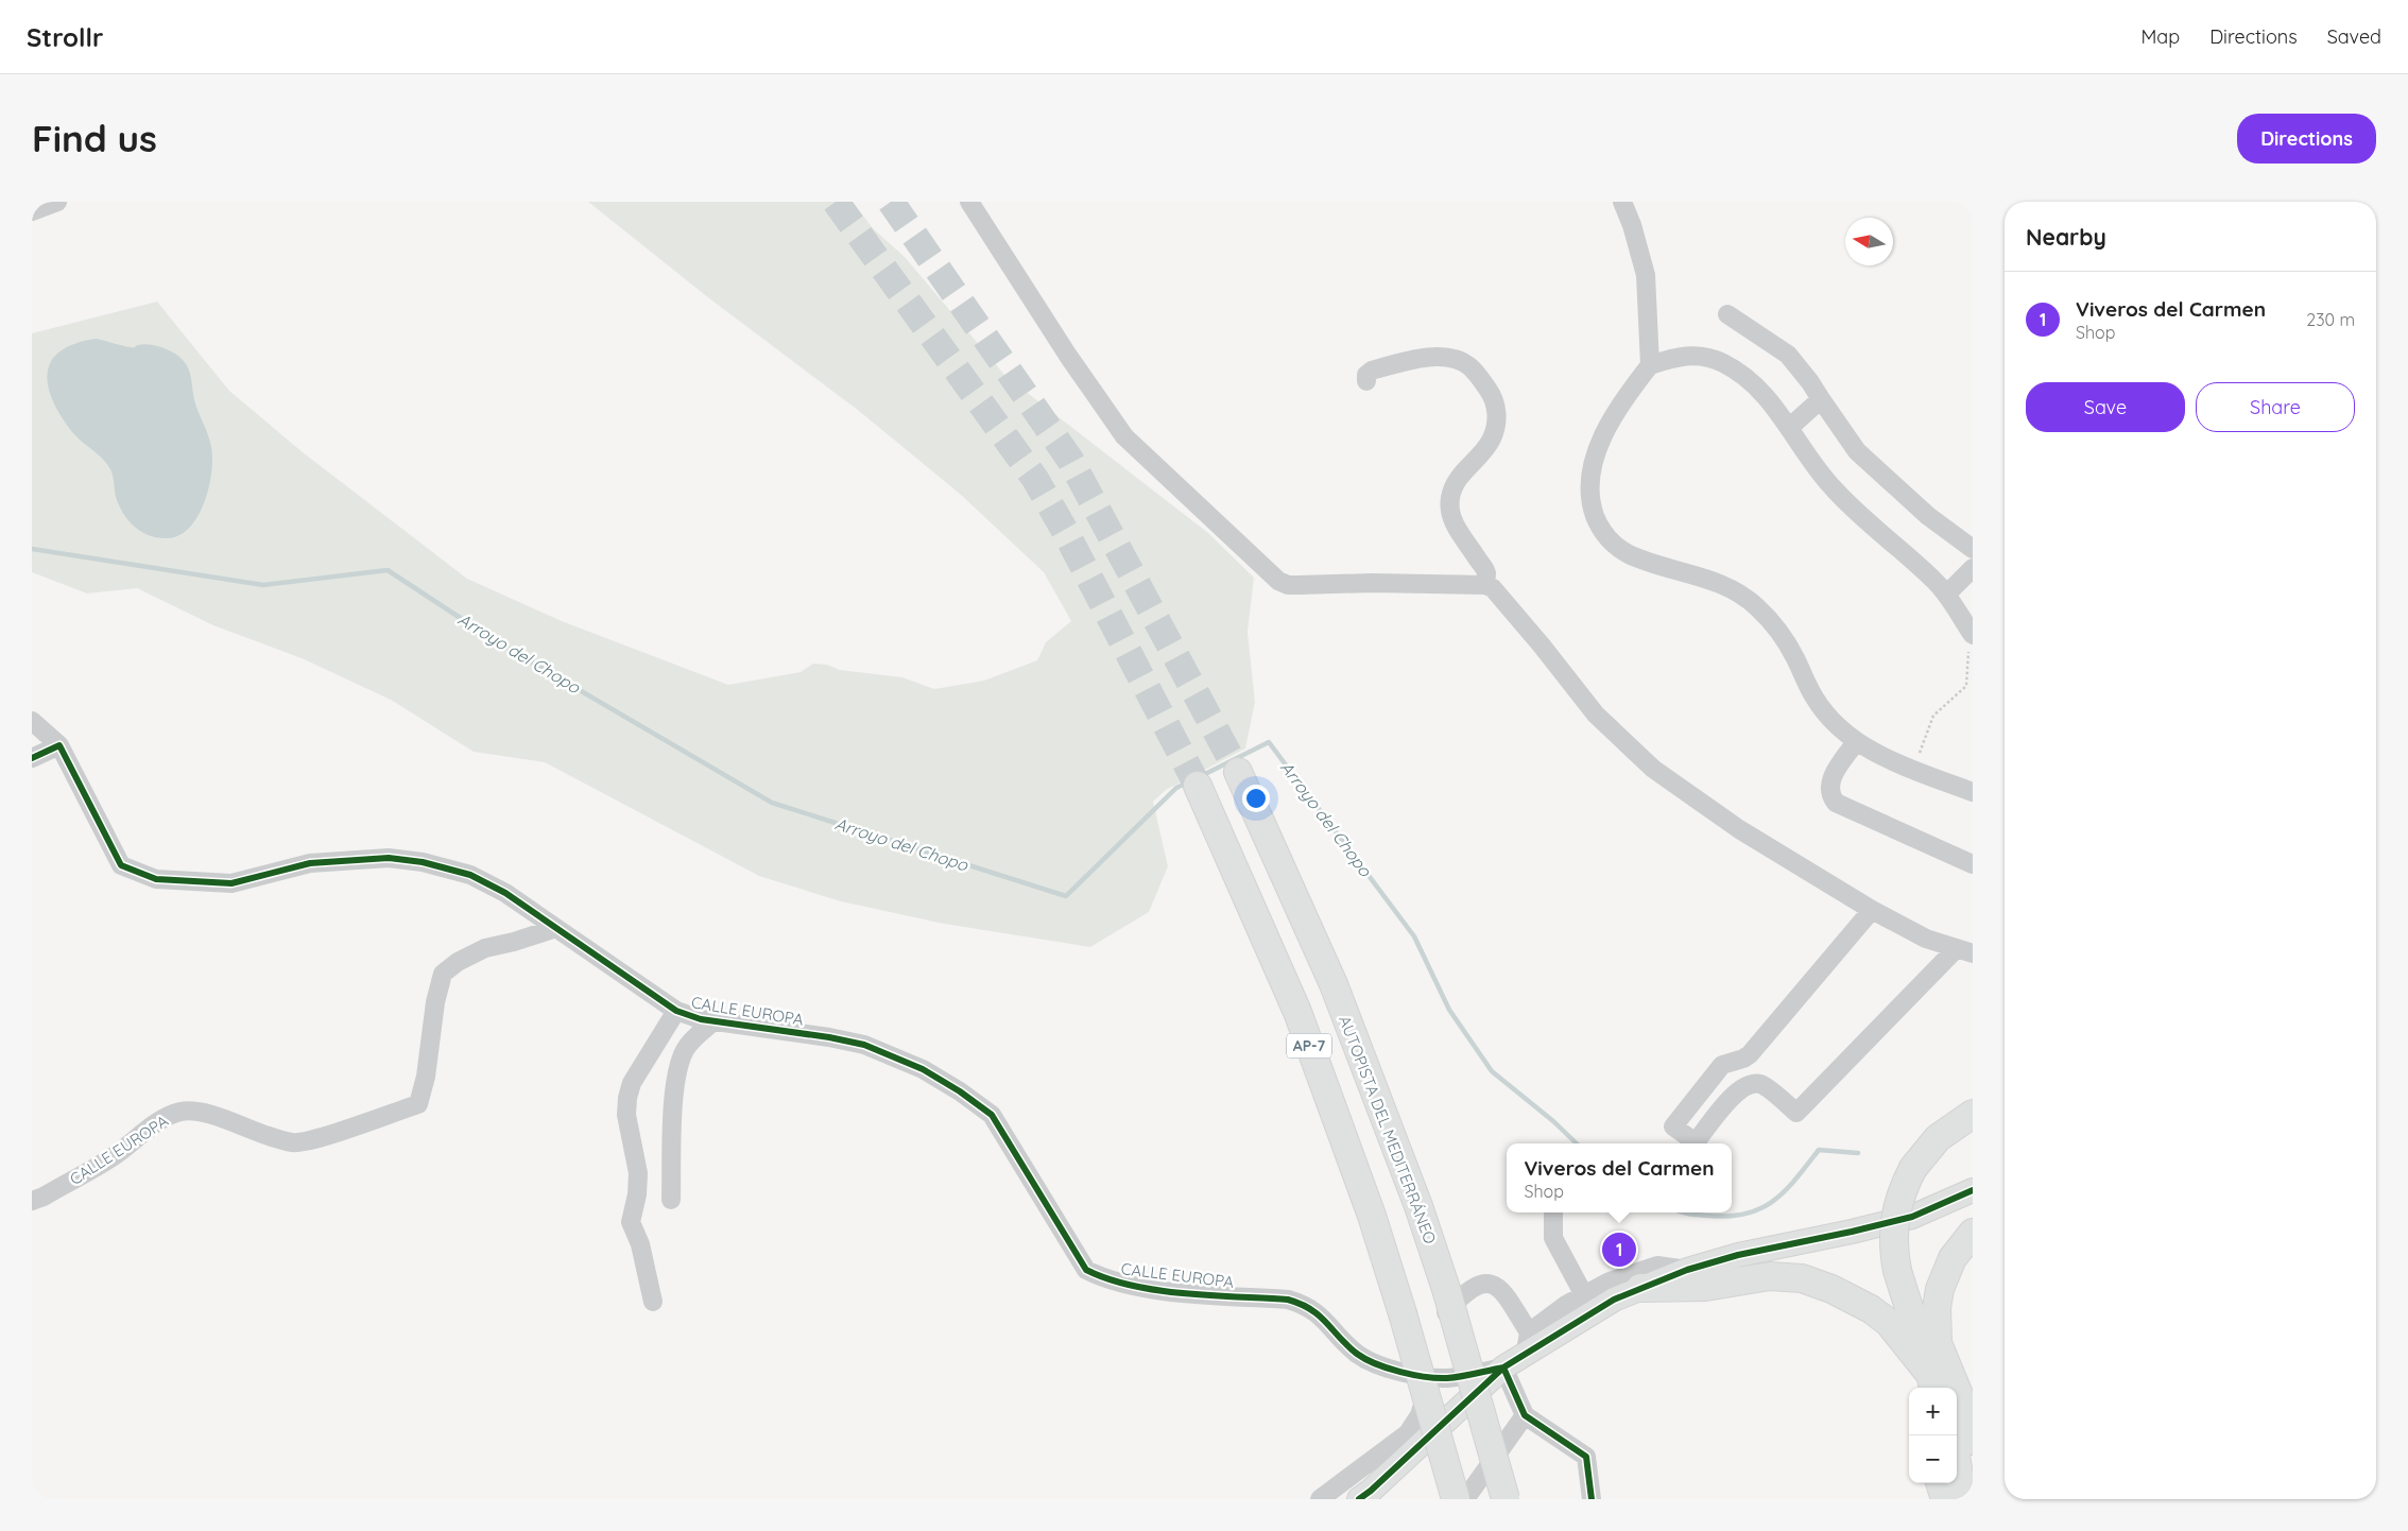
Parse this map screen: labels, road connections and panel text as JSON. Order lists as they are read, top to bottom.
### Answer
{
  "streets": {
    "highway": ["AP-7", "AUTOPISTA DEL MEDITERRÁNEO"],
    "street": ["CALLE EUROPA"]
  },
  "water": ["Arroyo del Chopo"],
  "north": "left",
  "page": {
    "header": "Strollr",
    "nav": ["Map", "Directions", "Saved"],
    "buttons": [
      "Directions",
      ["Save", "Share"]
    ],
    "title": "Find us",
    "heading": "Nearby",
    "list": [
      {
        "mark": "1",
        "name": "Viveros del Carmen",
        "note": "Shop",
        "value": "230 m"
      }
    ],
    "popup": ["Viveros del Carmen", "Shop"],
    "pins": "1",
    "map_buttons": ["+", "−"]
  }
}
